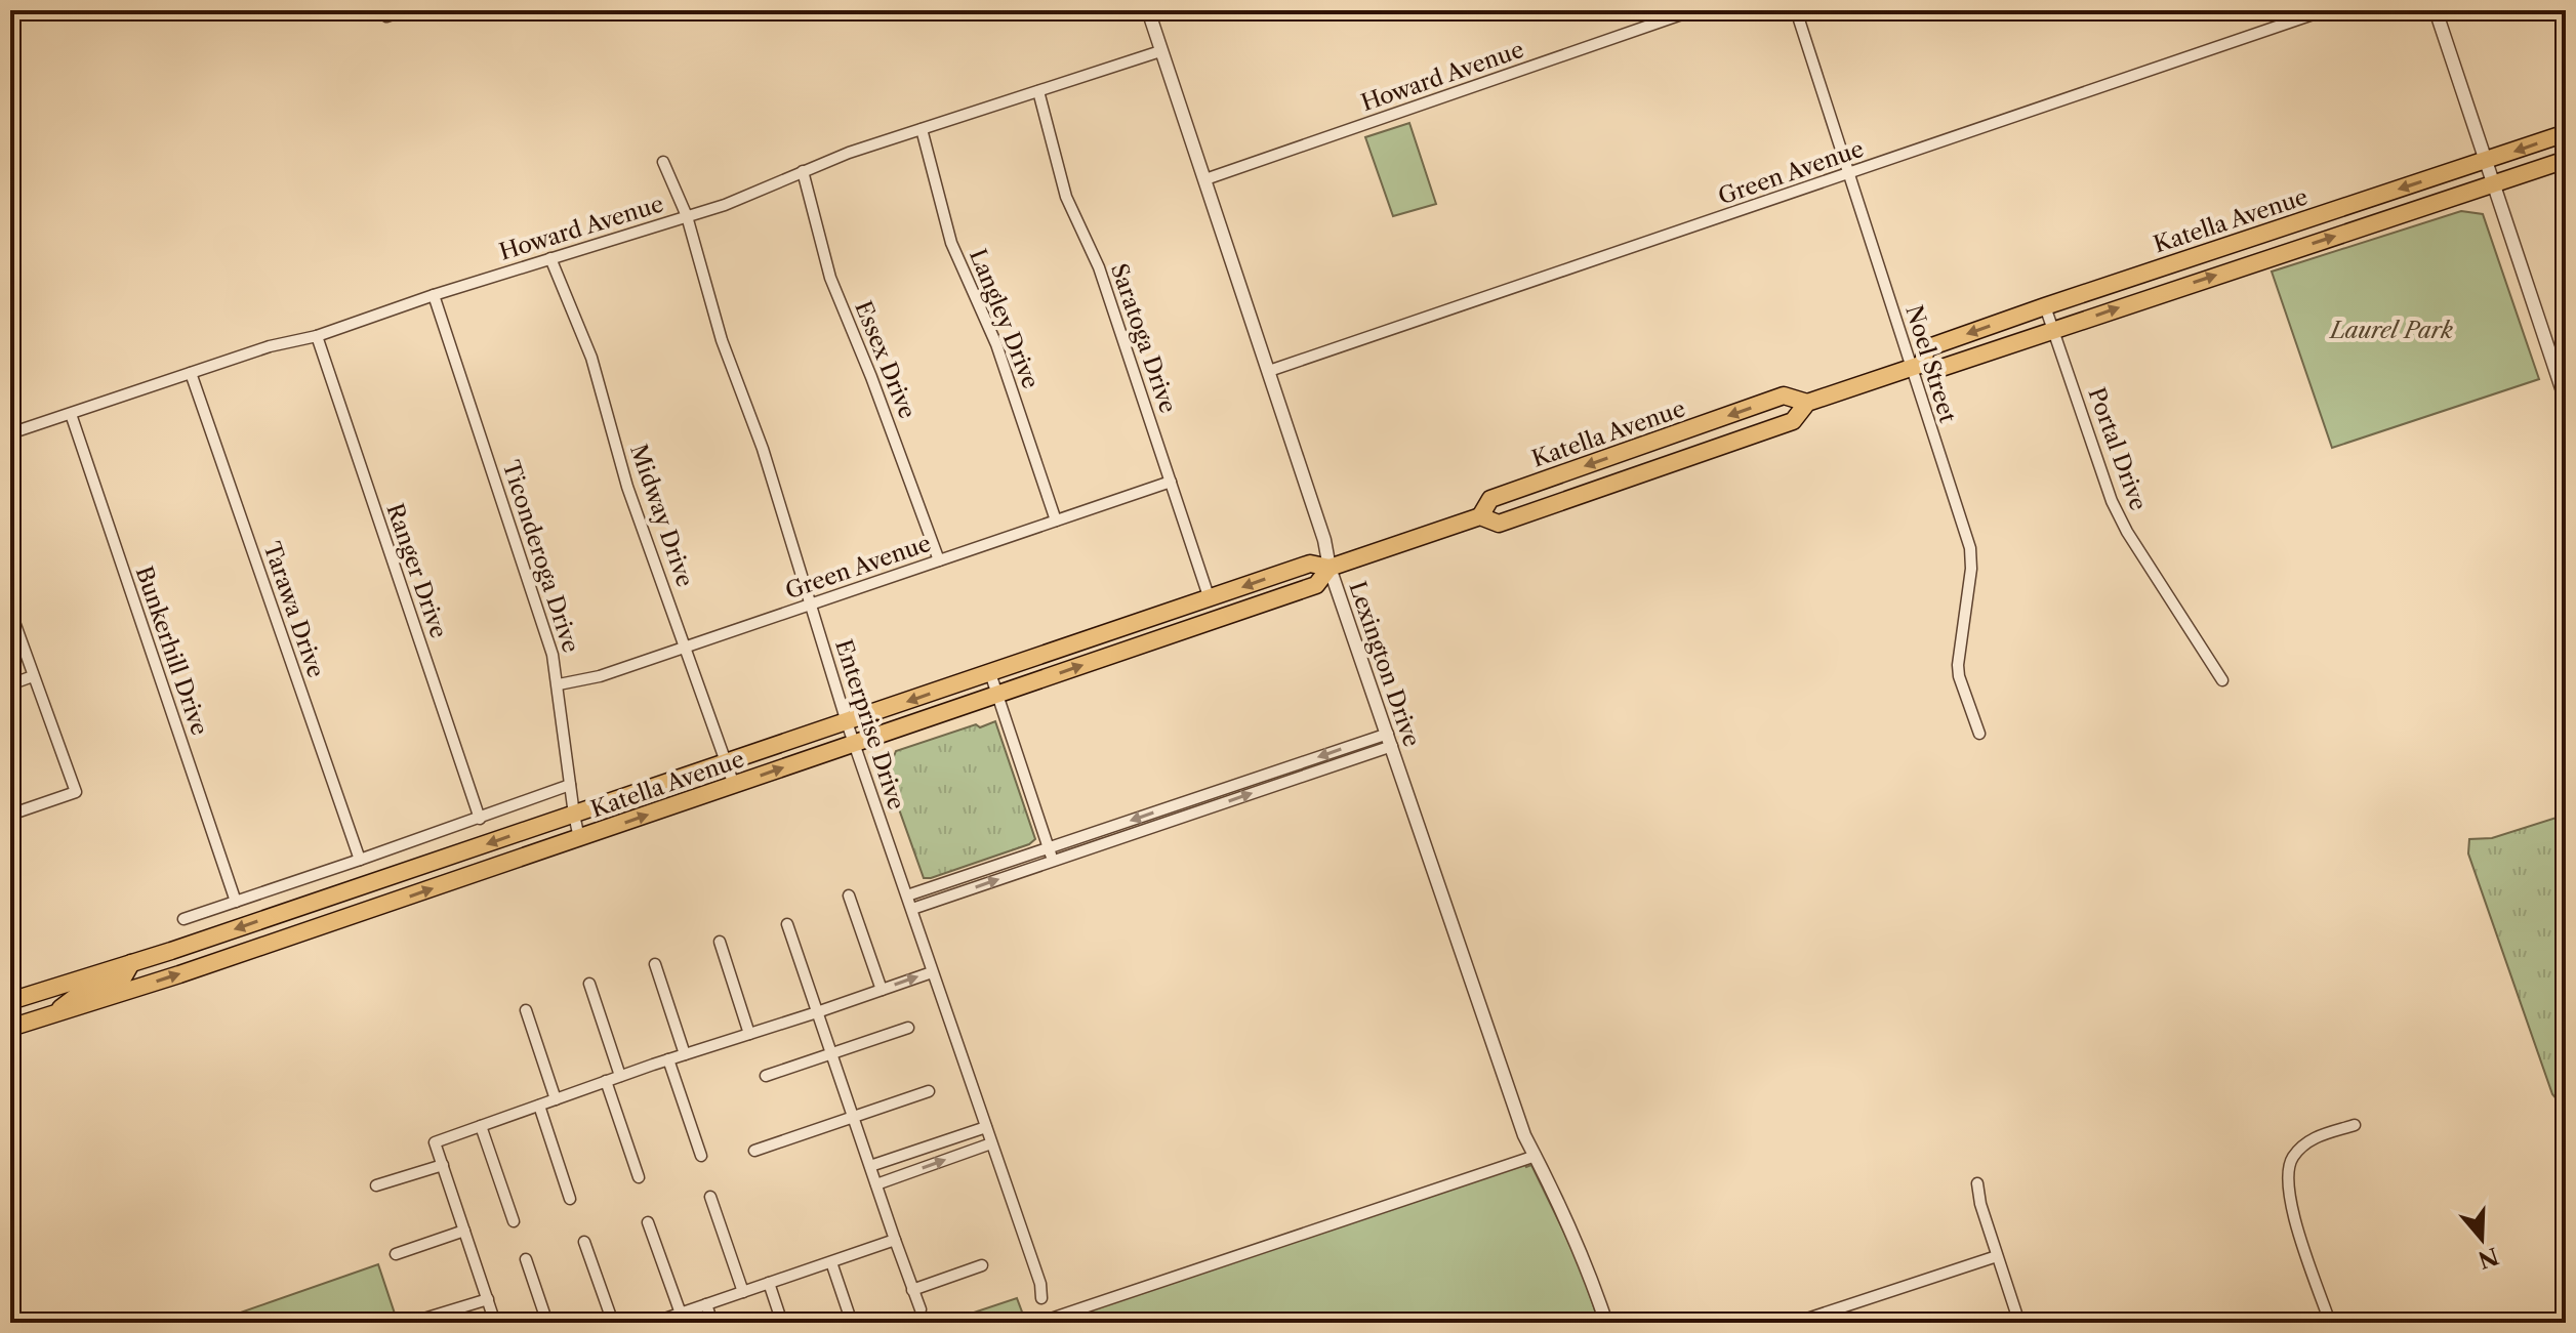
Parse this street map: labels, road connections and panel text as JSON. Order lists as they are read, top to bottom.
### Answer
{
  "streets": {
    "main road": ["Katella Avenue"],
    "street": [
      "Howard Avenue",
      "Green Avenue",
      "Langley Drive",
      "Saratoga Drive",
      "Essex Drive",
      "Noel Street",
      "Portal Drive",
      "Midway Drive",
      "Ticonderoga Drive",
      "Ranger Drive",
      "Tarawa Drive",
      "Bunkerhill Drive",
      "Lexington Drive",
      "Enterprise Drive"
    ]
  },
  "crossings": [
    ["Howard Avenue", "Langley Drive"],
    ["Howard Avenue", "Saratoga Drive"],
    ["Howard Avenue", "Essex Drive"],
    ["Howard Avenue", "Midway Drive"],
    ["Howard Avenue", "Ticonderoga Drive"],
    ["Howard Avenue", "Ranger Drive"],
    ["Howard Avenue", "Tarawa Drive"],
    ["Howard Avenue", "Bunkerhill Drive"],
    ["Howard Avenue", "Lexington Drive"],
    ["Howard Avenue", "Enterprise Drive"],
    ["Green Avenue", "Langley Drive"],
    ["Green Avenue", "Saratoga Drive"],
    ["Green Avenue", "Essex Drive"],
    ["Green Avenue", "Noel Street"],
    ["Green Avenue", "Midway Drive"],
    ["Green Avenue", "Ticonderoga Drive"],
    ["Green Avenue", "Lexington Drive"],
    ["Green Avenue", "Enterprise Drive"],
    ["Katella Avenue", "Saratoga Drive"],
    ["Katella Avenue", "Noel Street"],
    ["Katella Avenue", "Portal Drive"],
    ["Katella Avenue", "Midway Drive"],
    ["Katella Avenue", "Ticonderoga Drive"],
    ["Katella Avenue", "Lexington Drive"],
    ["Katella Avenue", "Enterprise Drive"]
  ],
  "parks": ["Laurel Park"],
  "north": "bottom"
}
